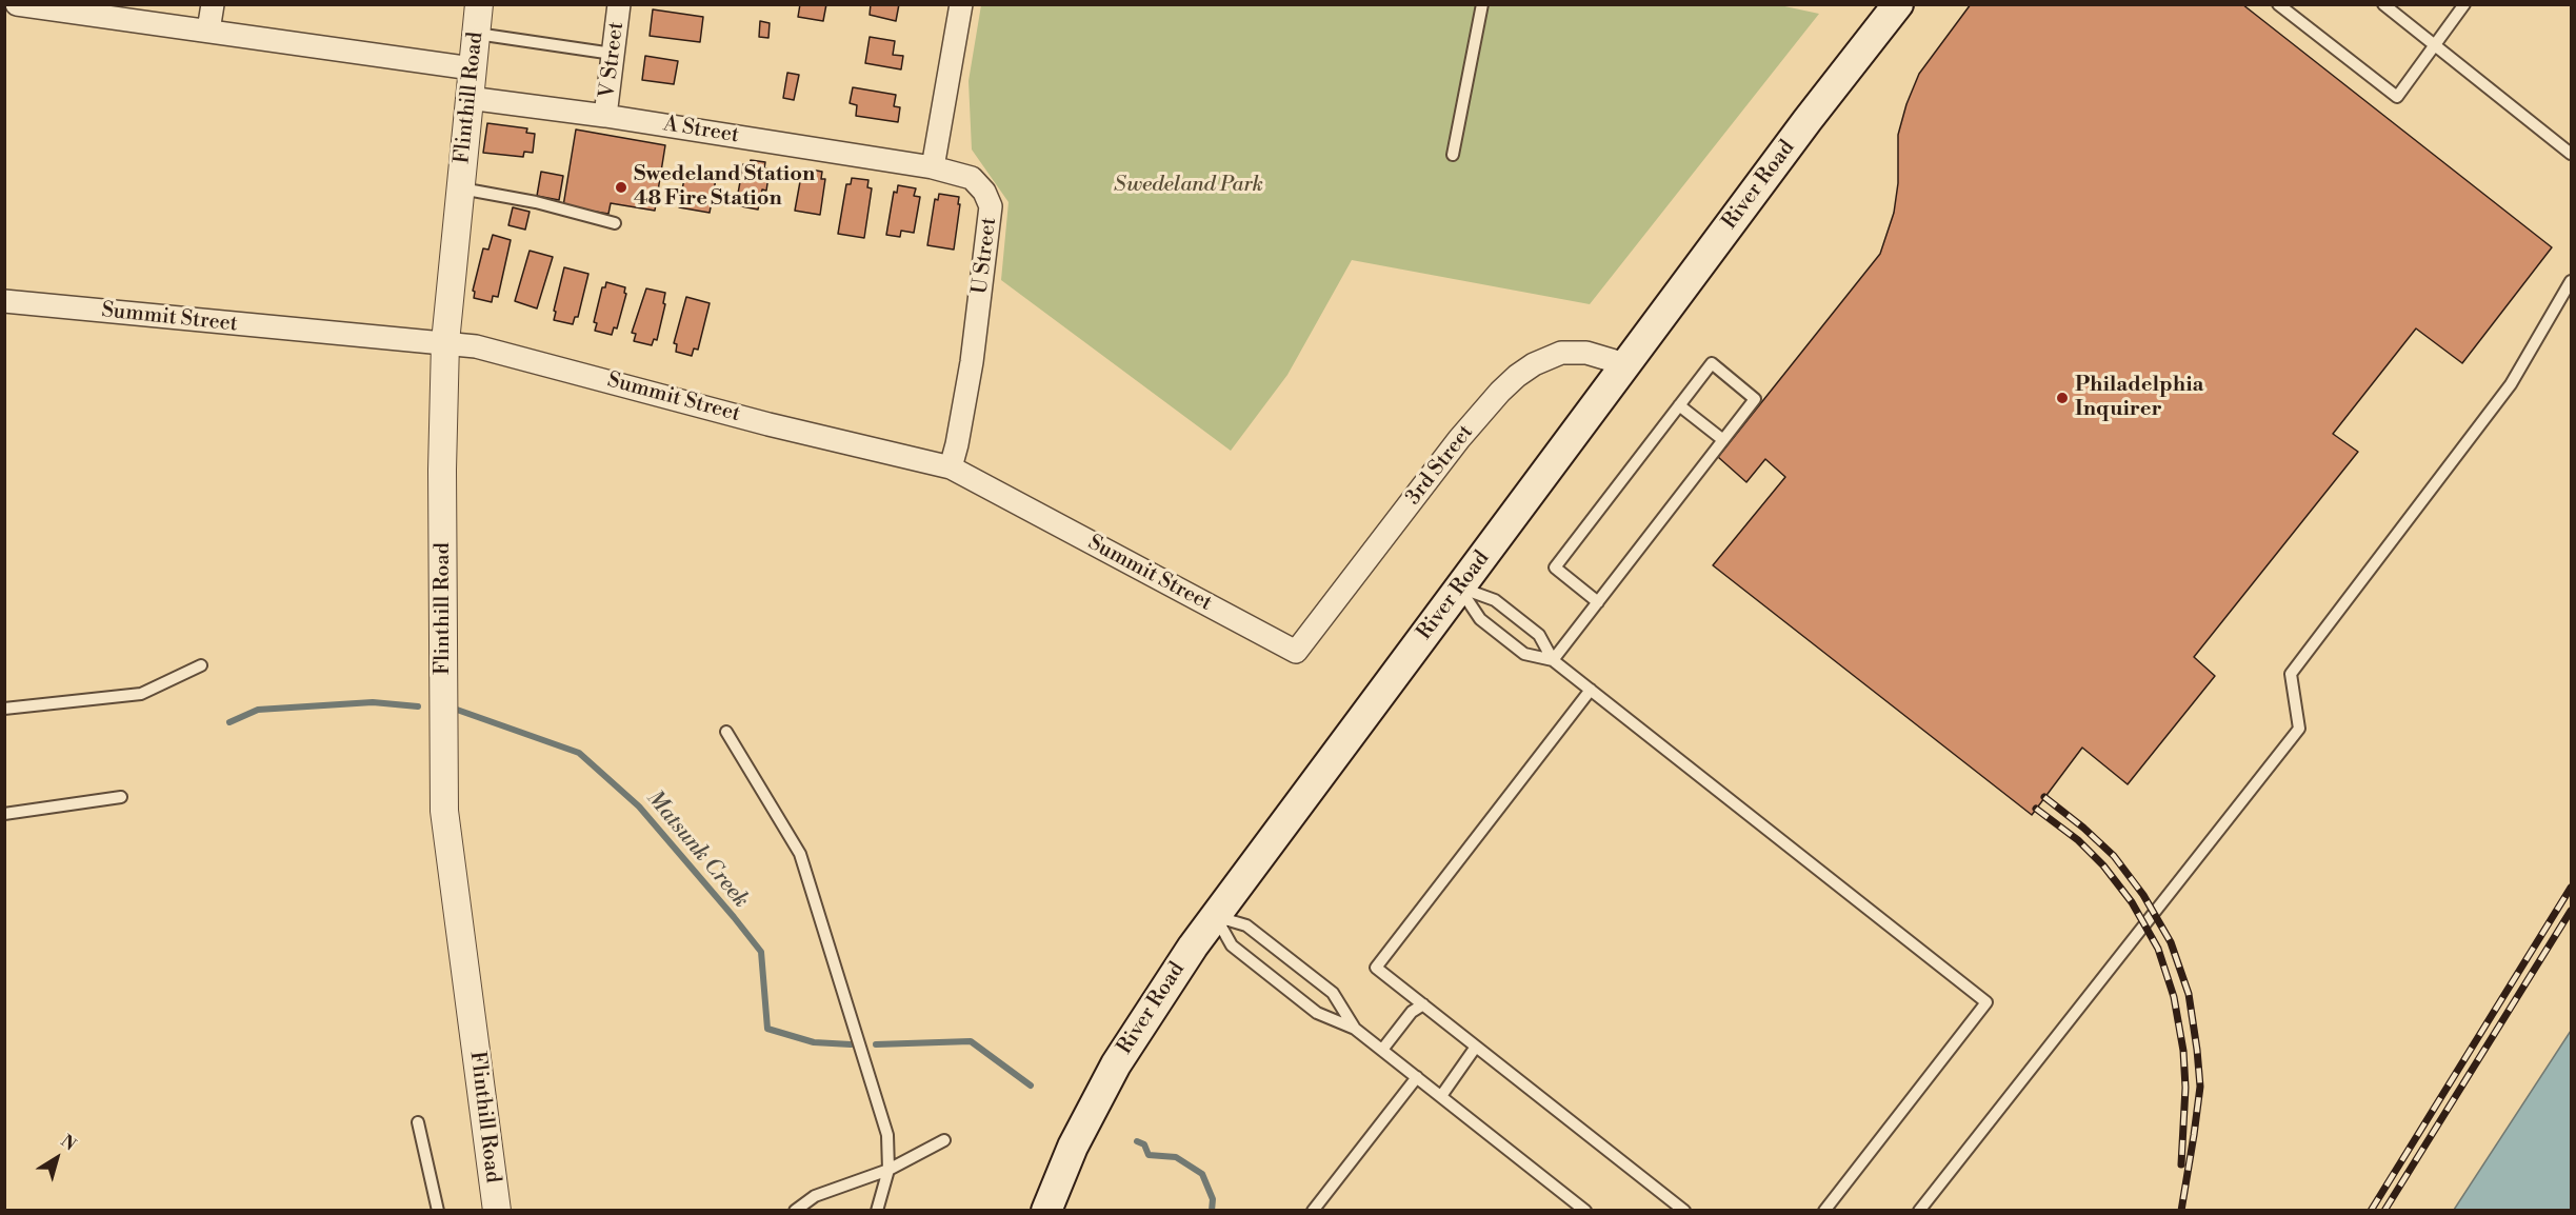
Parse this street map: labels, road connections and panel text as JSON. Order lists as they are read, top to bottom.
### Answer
{
  "streets": {
    "main road": ["River Road"],
    "street": [
      "V Street",
      "Flinthill Road",
      "A Street",
      "U Street",
      "Summit Street",
      "3rd Street"
    ]
  },
  "crossings": [
    ["V Street", "A Street"],
    ["Flinthill Road", "A Street"],
    ["Flinthill Road", "Summit Street"],
    ["A Street", "U Street"],
    ["River Road", "3rd Street"],
    ["U Street", "Summit Street"],
    ["Summit Street", "3rd Street"]
  ],
  "water": ["Matsunk Creek"],
  "parks": ["Swedeland Park"],
  "places": ["Swedeland Station 48 Fire Station", "Philadelphia Inquirer"],
  "north": "top right"
}
